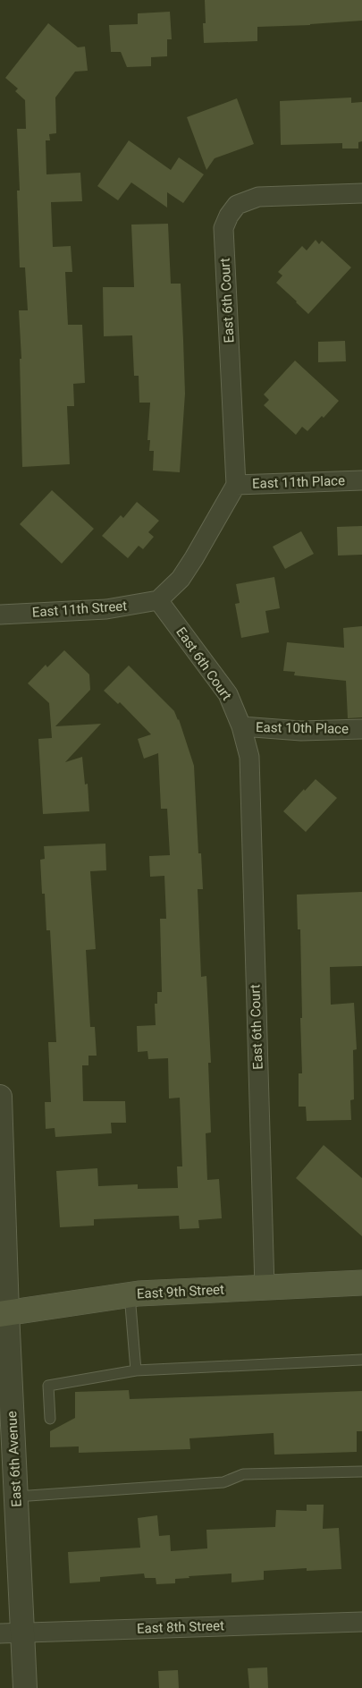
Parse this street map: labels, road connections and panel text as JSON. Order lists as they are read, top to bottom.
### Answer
{
  "streets": {
    "main road": ["East 9th Street"],
    "street": [
      "East 6th Court",
      "East 11th Place",
      "East 11th Street",
      "East 10th Place",
      "East 6th Avenue",
      "East 8th Street"
    ]
  },
  "crossings": [
    ["East 6th Court", "East 11th Place"],
    ["East 6th Court", "East 11th Street"],
    ["East 6th Court", "East 10th Place"],
    ["East 6th Court", "East 9th Street"],
    ["East 9th Street", "East 6th Avenue"],
    ["East 6th Avenue", "East 8th Street"]
  ]
}
